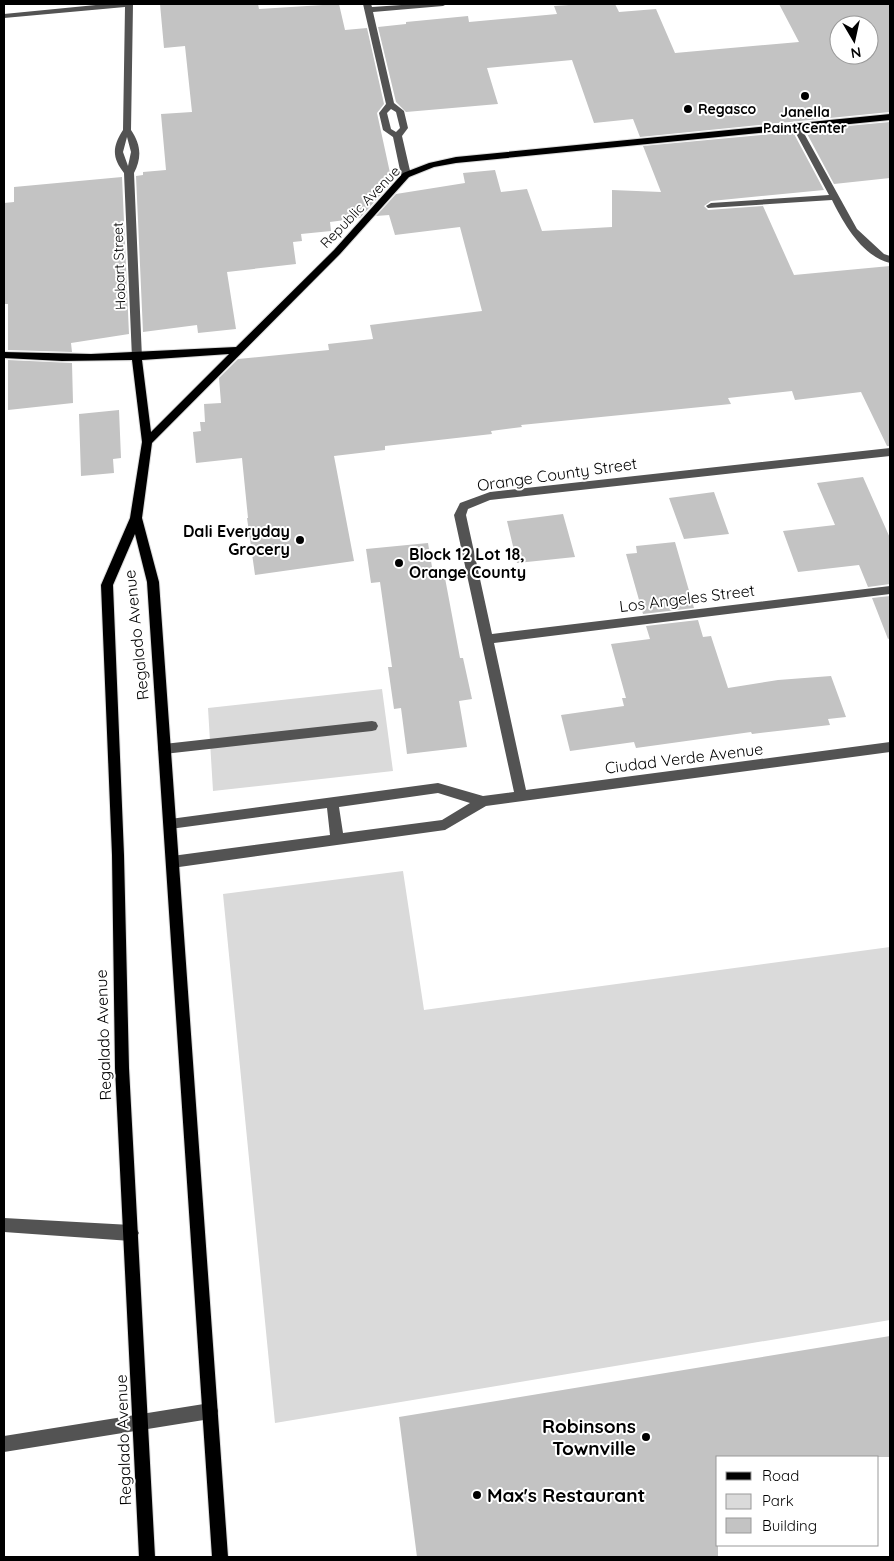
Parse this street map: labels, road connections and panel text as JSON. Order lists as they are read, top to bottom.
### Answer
{
  "streets": {
    "main road": ["Republic Avenue", "Regalado Avenue"],
    "street": [
      "Hobart Street",
      "Orange County Street",
      "Los Angeles Street",
      "Ciudad Verde Avenue"
    ]
  },
  "crossings": [
    ["Hobart Street", "Regalado Avenue"],
    ["Orange County Street", "Los Angeles Street"],
    ["Orange County Street", "Ciudad Verde Avenue"],
    ["Regalado Avenue", "Ciudad Verde Avenue"]
  ],
  "places": [
    "Janella Paint Center",
    "Regasco",
    "Dali Everyday Grocery",
    "Block 12 Lot 18, Orange County",
    "Robinsons Townville",
    "Max's Restaurant"
  ],
  "legend": ["Road", "Park", "Building"],
  "north": "bottom"
}
